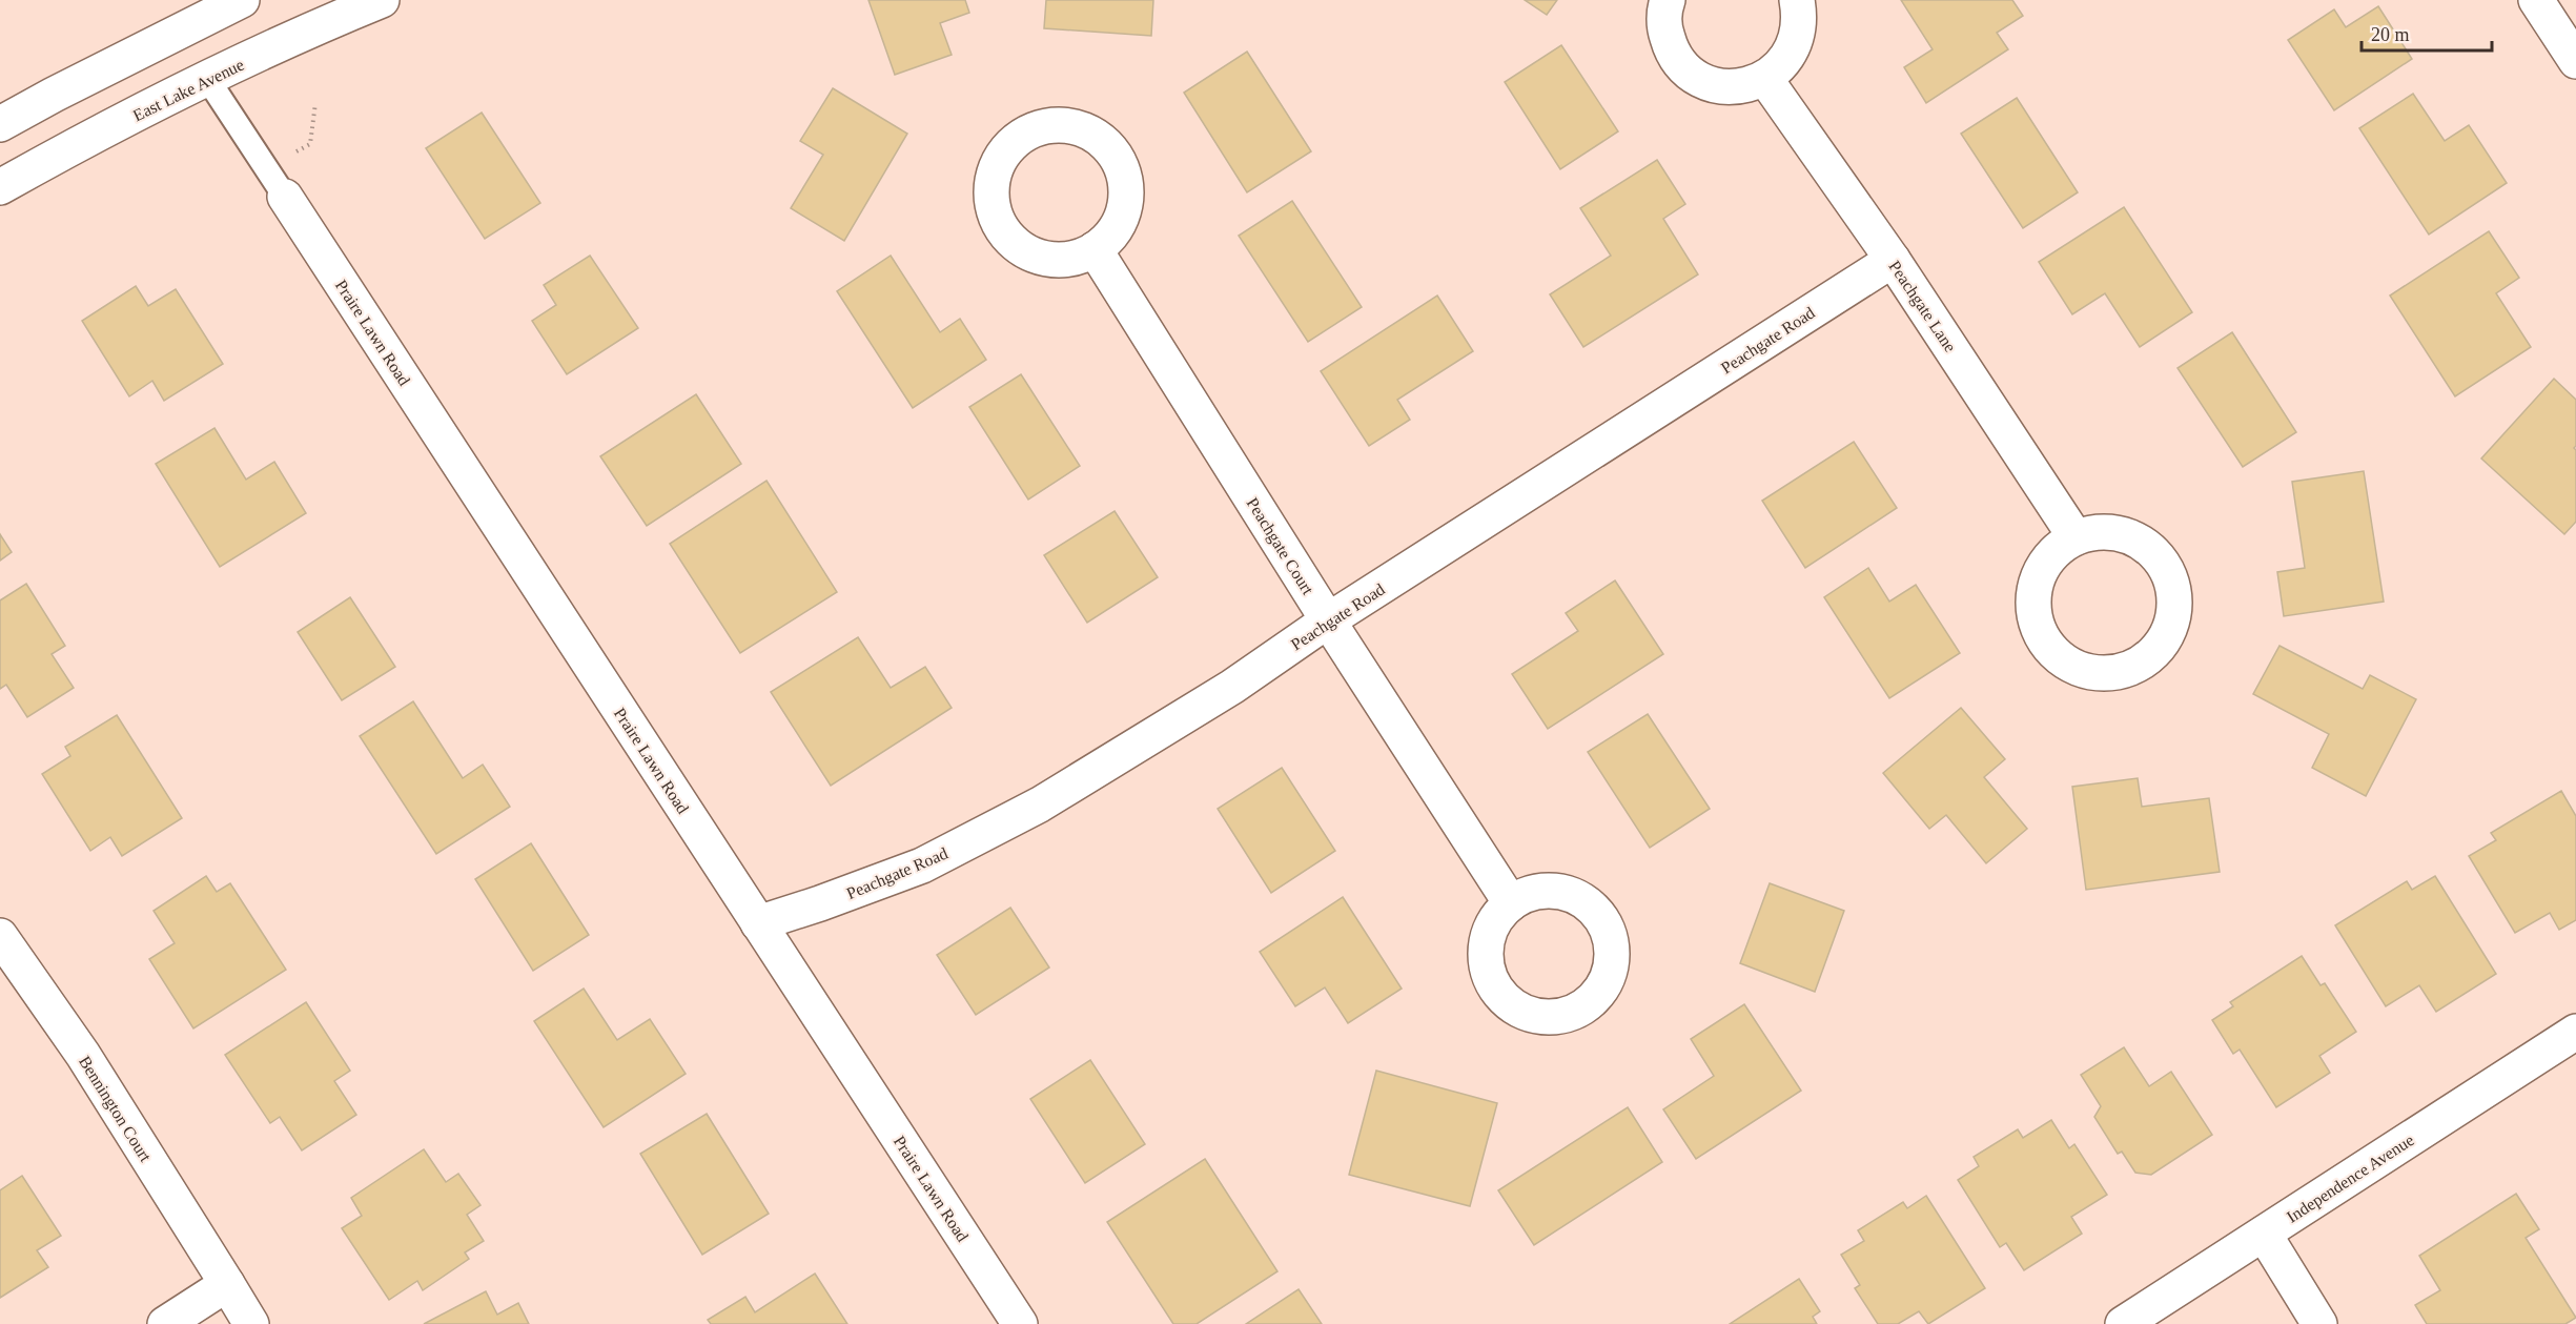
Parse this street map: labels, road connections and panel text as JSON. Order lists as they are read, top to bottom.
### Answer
{
  "streets": {
    "street": [
      "East Lake Avenue",
      "Peachgate Lane",
      "Praire Lawn Road",
      "Peachgate Road",
      "Peachgate Court",
      "Bennington Court",
      "Independence Avenue"
    ]
  },
  "crossings": [
    ["Peachgate Lane", "Peachgate Road"],
    ["Praire Lawn Road", "Peachgate Road"],
    ["Peachgate Road", "Peachgate Court"]
  ],
  "scale_bar": "20 m"
}
